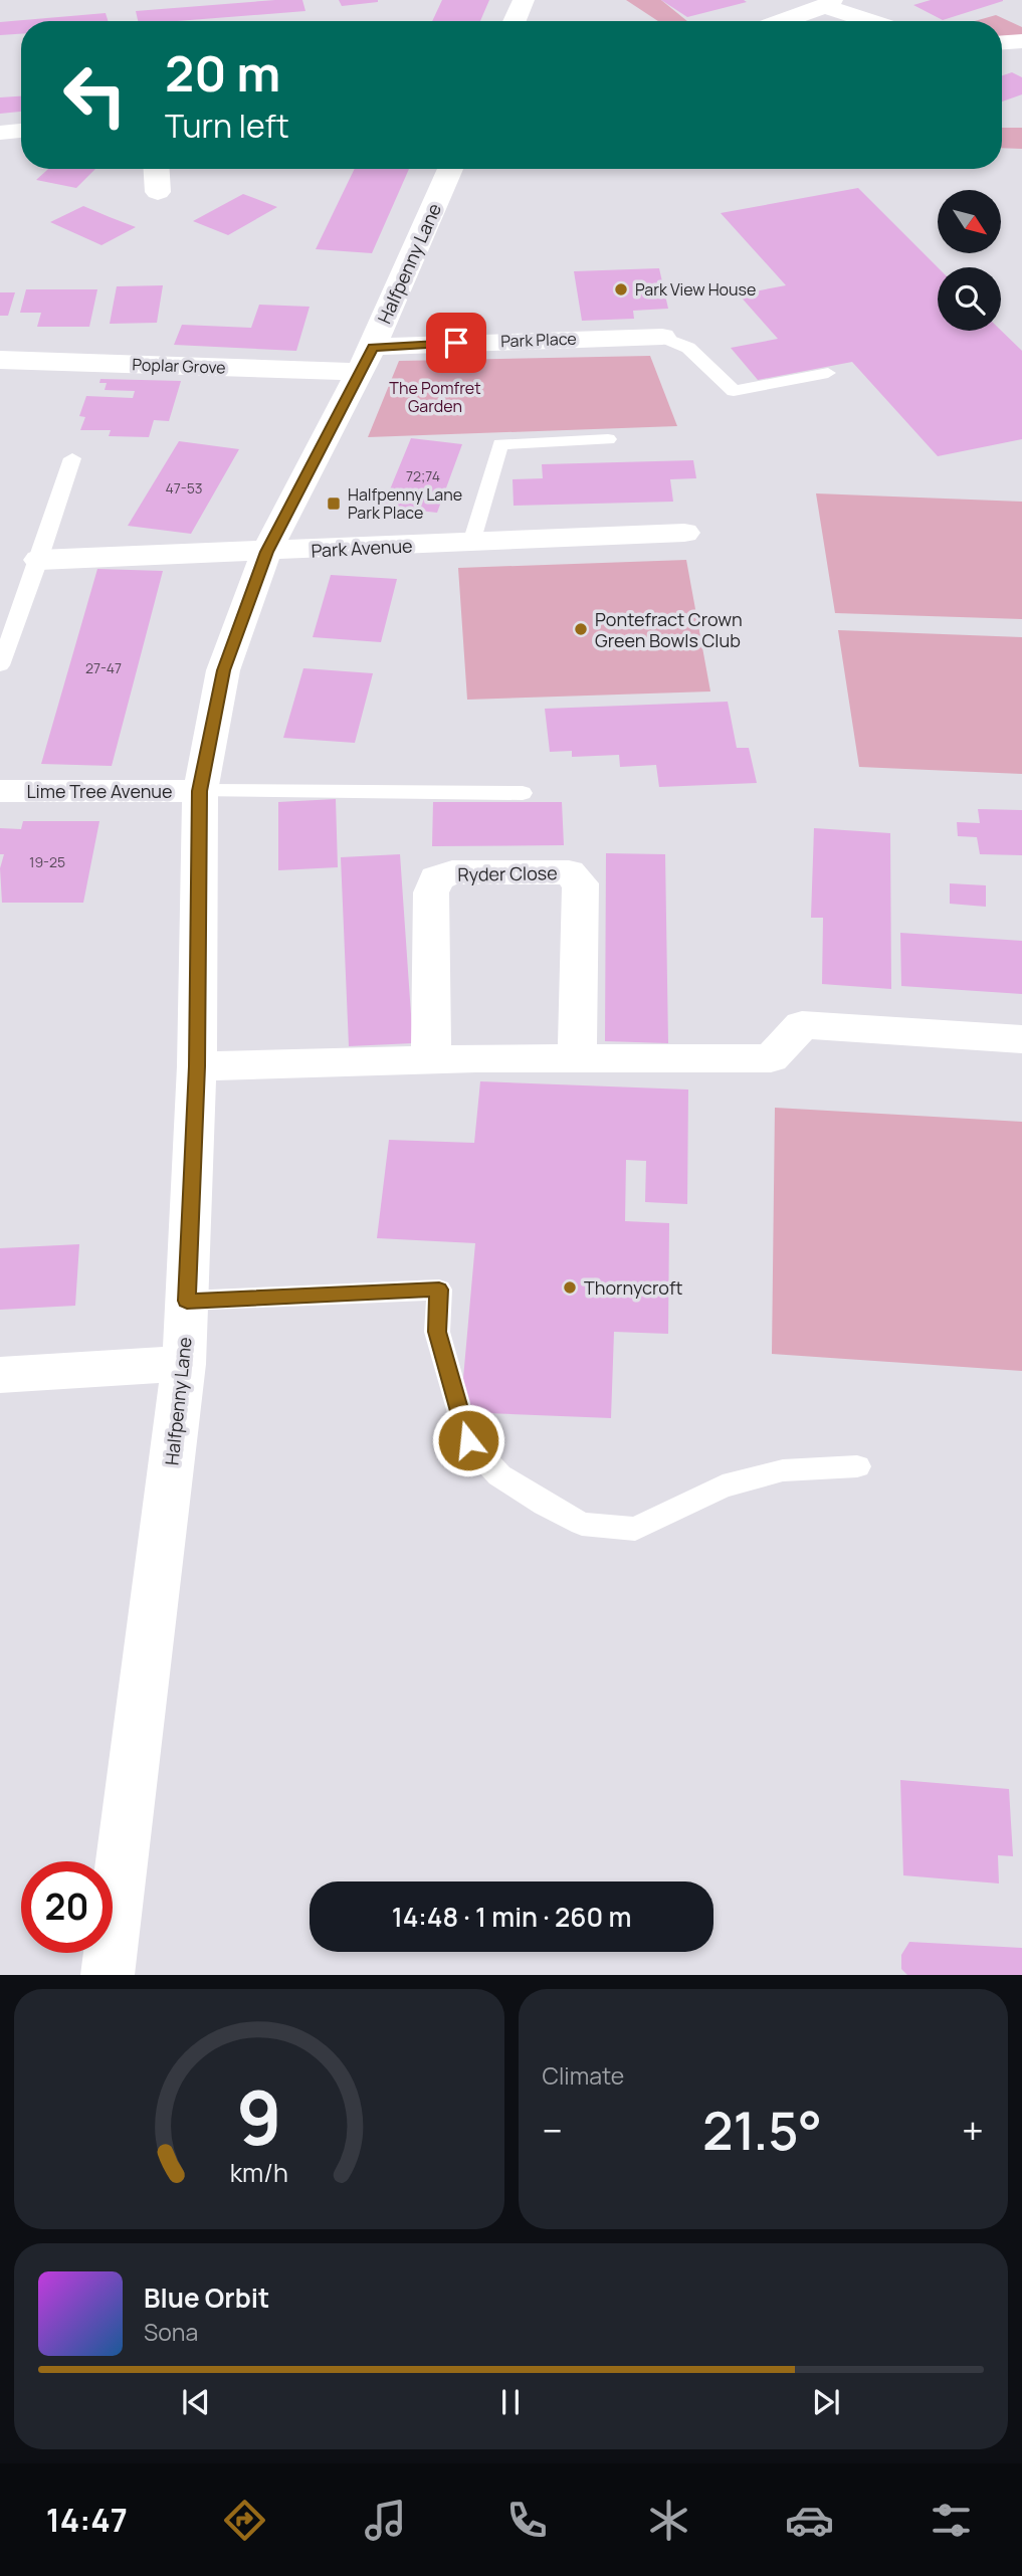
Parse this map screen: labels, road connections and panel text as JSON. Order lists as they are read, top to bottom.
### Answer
{
  "streets": {
    "street": [
      "Halfpenny Lane",
      "Park Place",
      "Poplar Grove",
      "Park Avenue",
      "Lime Tree Avenue",
      "Ryder Close"
    ]
  },
  "crossings": [
    ["Halfpenny Lane", "Park Place"],
    ["Halfpenny Lane", "Poplar Grove"],
    ["Halfpenny Lane", "Park Avenue"],
    ["Halfpenny Lane", "Lime Tree Avenue"],
    ["Park Place", "Poplar Grove"]
  ],
  "parks": ["The Pomfret Garden"],
  "places": {
    "other": ["Park View House", "Pontefract Crown Green Bowls Club", "Thornycroft"],
    "transit": ["Halfpenny Lane Park Place"]
  },
  "house_numbers": [
    "72;74",
    "47-53",
    "27-47",
    "19-25"
  ],
  "north": "bottom right",
  "page": {
    "turn": ["20 m", "Turn left"],
    "limit": "20",
    "trip": "14:48 · 1 min · 260 m",
    "tile": "Climate",
    "heat": ["−", "21.5°", "+"],
    "song": ["Blue Orbit", "Sona"],
    "tabs": "14:47",
    "gauge": ["9", "km/h"]
  }
}
